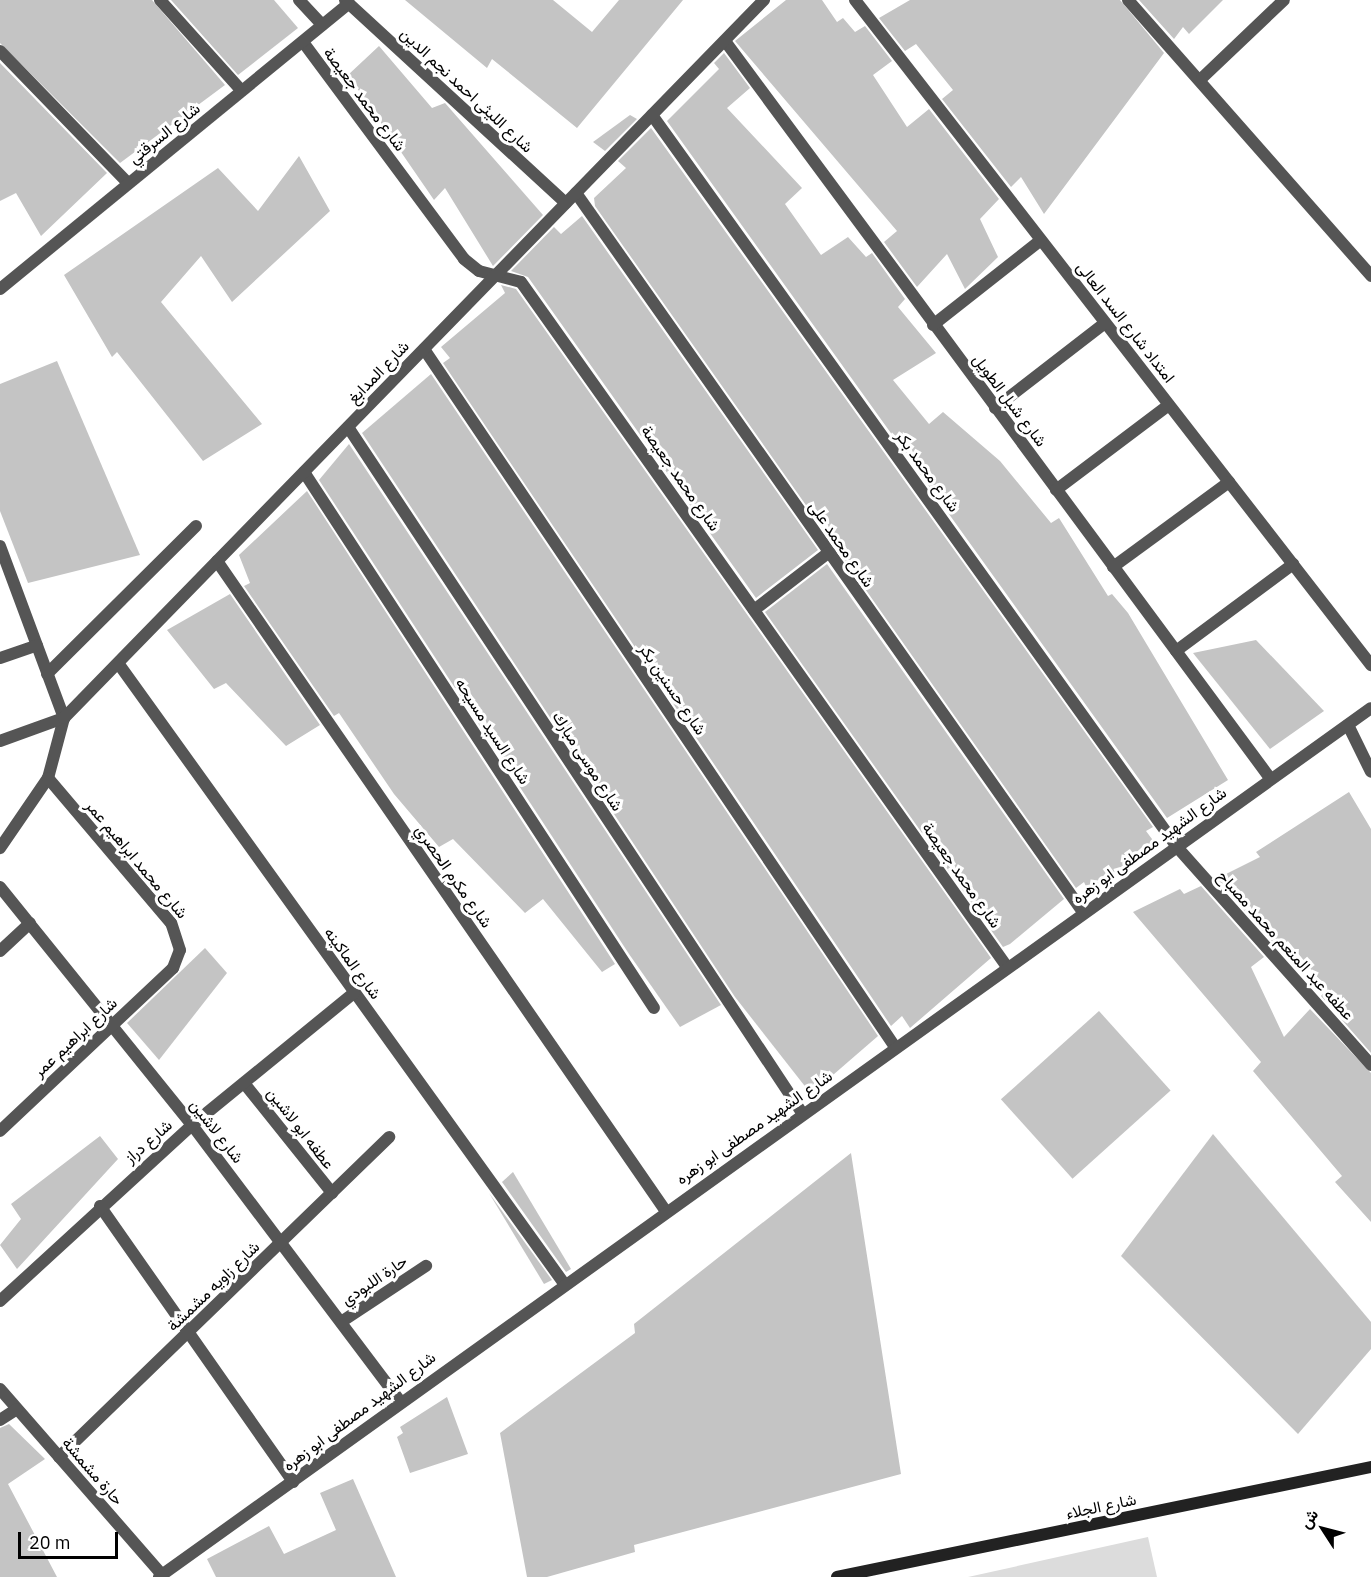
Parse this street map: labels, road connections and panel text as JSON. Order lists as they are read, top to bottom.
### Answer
{
  "streets": {
    "main road": ["شارع الجلاء"],
    "street": [
      "شارع الليثى احمد نجم الدين",
      "شارع محمد جعيصة",
      "شارع السرقتي",
      "امتداد شارع السد العالى",
      "شارع المدابغ",
      "شارع شبل الطويل",
      "شارع محمد بكر",
      "شارع محمد على",
      "شارع حسنين بكر",
      "شارع السيد مسيحه",
      "شارع موسى مبارك",
      "شارع الشهيد مصطفى ابو زهره",
      "شارع محمد ابراهيم عمر",
      "شارع مكرم الحصري",
      "عطفه عبد المنعم محمد مصباح",
      "شارع الماكينه",
      "شارع ابراهيم عمر",
      "عطفه ابو لاشين",
      "شارع لاشين",
      "شارع دراز",
      "حارة اللبودي",
      "شارع زاويه مشمشة",
      "حارة مشمشة"
    ]
  },
  "crossings": [
    ["شارع الليثى احمد نجم الدين", "شارع السرقتي"],
    ["شارع الليثى احمد نجم الدين", "شارع المدابغ"],
    ["شارع محمد جعيصة", "شارع السرقتي"],
    ["شارع محمد جعيصة", "شارع المدابغ"],
    ["شارع محمد جعيصة", "شارع الشهيد مصطفى ابو زهره"],
    ["شارع المدابغ", "شارع شبل الطويل"],
    ["شارع المدابغ", "شارع محمد بكر"],
    ["شارع المدابغ", "شارع محمد على"],
    ["شارع المدابغ", "شارع حسنين بكر"],
    ["شارع المدابغ", "شارع السيد مسيحه"],
    ["شارع المدابغ", "شارع موسى مبارك"],
    ["شارع المدابغ", "شارع مكرم الحصري"],
    ["شارع المدابغ", "شارع الماكينه"],
    ["شارع شبل الطويل", "شارع الشهيد مصطفى ابو زهره"],
    ["شارع محمد بكر", "شارع الشهيد مصطفى ابو زهره"],
    ["شارع محمد بكر", "عطفه عبد المنعم محمد مصباح"],
    ["شارع محمد على", "شارع الشهيد مصطفى ابو زهره"],
    ["شارع حسنين بكر", "شارع الشهيد مصطفى ابو زهره"],
    ["شارع موسى مبارك", "شارع الشهيد مصطفى ابو زهره"],
    ["شارع الشهيد مصطفى ابو زهره", "شارع مكرم الحصري"],
    ["شارع الشهيد مصطفى ابو زهره", "عطفه عبد المنعم محمد مصباح"],
    ["شارع الشهيد مصطفى ابو زهره", "شارع الماكينه"],
    ["شارع الشهيد مصطفى ابو زهره", "شارع لاشين"],
    ["شارع الشهيد مصطفى ابو زهره", "حارة مشمشة"],
    ["شارع محمد ابراهيم عمر", "شارع ابراهيم عمر"],
    ["شارع الماكينه", "شارع دراز"],
    ["شارع ابراهيم عمر", "شارع لاشين"],
    ["عطفه ابو لاشين", "شارع دراز"],
    ["عطفه ابو لاشين", "شارع زاويه مشمشة"],
    ["شارع لاشين", "شارع دراز"],
    ["شارع لاشين", "حارة اللبودي"],
    ["شارع لاشين", "شارع زاويه مشمشة"],
    ["شارع زاويه مشمشة", "حارة مشمشة"]
  ],
  "scale_bar": "20 m",
  "north": "top left"
}
